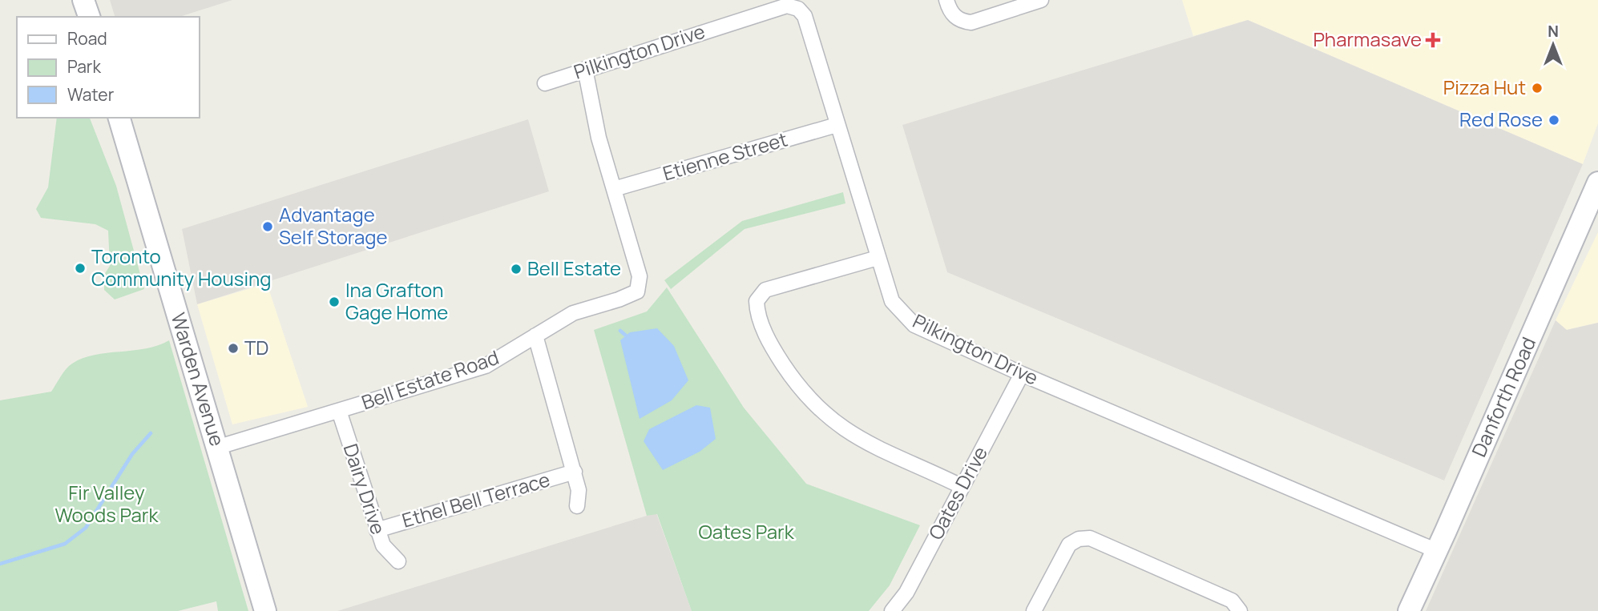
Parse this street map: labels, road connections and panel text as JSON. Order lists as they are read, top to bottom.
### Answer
{
  "streets": {
    "main road": ["Warden Avenue", "Danforth Road"],
    "street": [
      "Pilkington Drive",
      "Etienne Street",
      "Bell Estate Road",
      "Dairy Drive",
      "Oates Drive",
      "Ethel Bell Terrace"
    ]
  },
  "crossings": [
    ["Pilkington Drive", "Etienne Street"],
    ["Pilkington Drive", "Bell Estate Road"],
    ["Pilkington Drive", "Danforth Road"],
    ["Pilkington Drive", "Oates Drive"],
    ["Etienne Street", "Bell Estate Road"],
    ["Warden Avenue", "Bell Estate Road"],
    ["Bell Estate Road", "Dairy Drive"],
    ["Dairy Drive", "Ethel Bell Terrace"]
  ],
  "parks": ["Fir Valley Woods Park", "Oates Park"],
  "places": {
    "health": ["Pharmasave"],
    "other": [
      "Pizza Hut",
      "Red Rose",
      "Advantage Self Storage",
      "Toronto Community Housing",
      "Bell Estate",
      "Ina Grafton Gage Home",
      "TD"
    ]
  },
  "legend": ["Road", "Park", "Water"],
  "north": "top"
}
